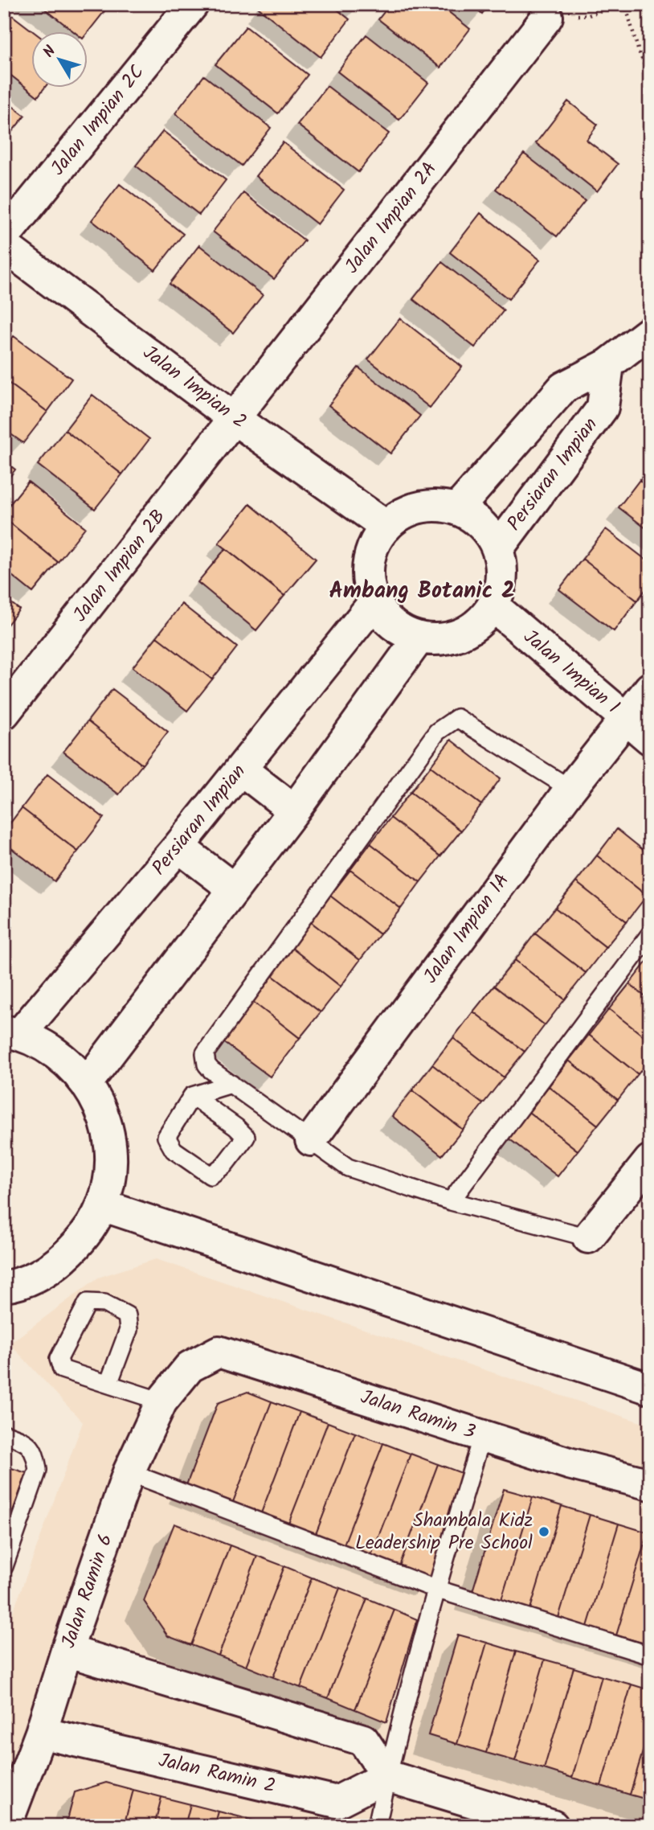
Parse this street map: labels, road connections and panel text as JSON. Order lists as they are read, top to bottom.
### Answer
{
  "streets": {
    "street": [
      "Jalan Impian 2C",
      "Jalan Impian 2A",
      "Jalan Impian 2",
      "Persiaran Impian",
      "Jalan Impian 2B",
      "Jalan Impian 1",
      "Jalan Impian 1A",
      "Jalan Ramin 3",
      "Jalan Ramin 6",
      "Jalan Ramin 2"
    ]
  },
  "crossings": [
    ["Jalan Impian 2A", "Jalan Impian 2"],
    ["Jalan Impian 2A", "Jalan Impian 2B"],
    ["Jalan Impian 2", "Persiaran Impian"],
    ["Jalan Impian 2", "Jalan Impian 2B"],
    ["Jalan Impian 2", "Jalan Impian 1"],
    ["Persiaran Impian", "Jalan Impian 1"],
    ["Jalan Impian 1", "Jalan Impian 1A"],
    ["Jalan Ramin 3", "Jalan Ramin 6"],
    ["Jalan Ramin 6", "Jalan Ramin 2"]
  ],
  "districts": ["Ambang Botanic 2"],
  "places": ["Shambala Kidz Leadership Pre School"],
  "north": "top left"
}
